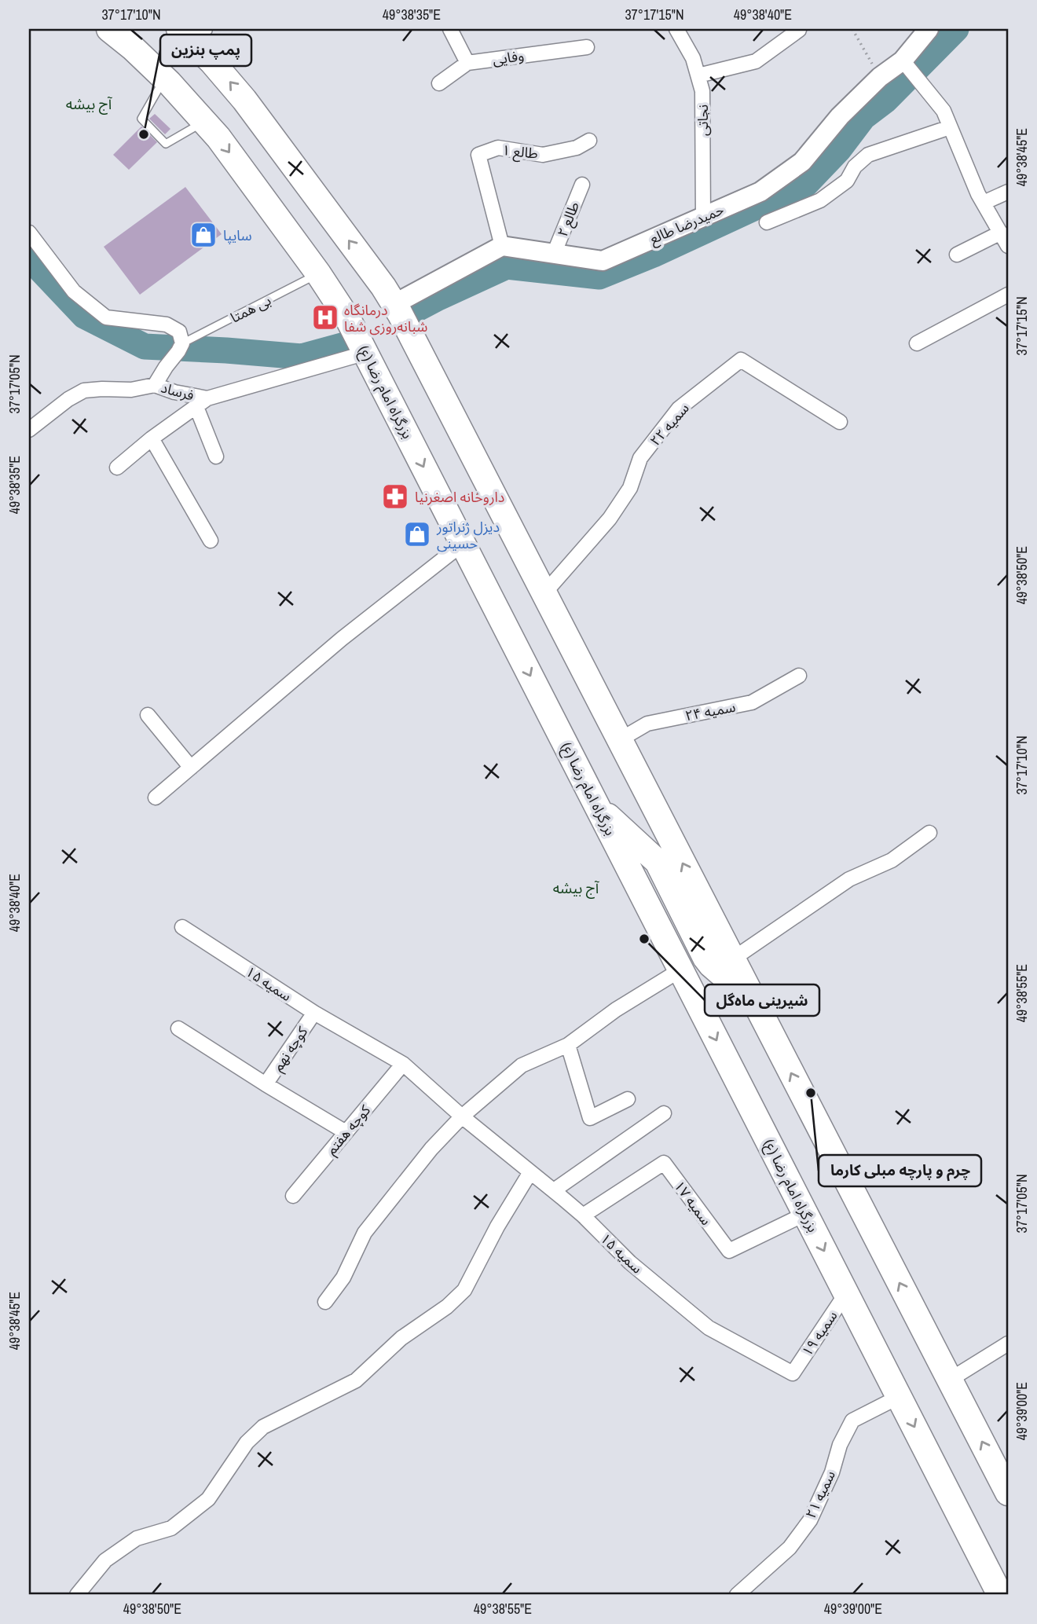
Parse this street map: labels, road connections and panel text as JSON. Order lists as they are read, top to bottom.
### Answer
{
  "streets": {
    "highway": ["بزرگراه امام رضا (ع)"],
    "main road": ["حمیدرضا طالع"],
    "street": [
      "وفایی",
      "نجاتی",
      "طالع ۱",
      "طالع ۲",
      "فرساد",
      "سمیه ۲۲",
      "سمیه ۲۴",
      "سمیه ۱۵",
      "کوچه نهم",
      "کوچه هفتم",
      "سمیه ۱۷",
      "سمیه ۱۹",
      "سمیه ۲۱"
    ],
    "lane": ["بی همتا"]
  },
  "crossings": [
    ["نجاتی", "حمیدرضا طالع"],
    ["طالع ۱", "حمیدرضا طالع"],
    ["طالع ۲", "حمیدرضا طالع"],
    ["بی همتا", "بزرگراه امام رضا (ع)"],
    ["فرساد", "بزرگراه امام رضا (ع)"],
    ["بزرگراه امام رضا (ع)", "سمیه ۱۷"],
    ["بزرگراه امام رضا (ع)", "سمیه ۱۹"],
    ["بزرگراه امام رضا (ع)", "سمیه ۲۱"],
    ["سمیه ۱۵", "کوچه نهم"],
    ["سمیه ۱۵", "کوچه هفتم"],
    ["سمیه ۱۵", "سمیه ۱۷"],
    ["سمیه ۱۵", "سمیه ۱۹"]
  ],
  "districts": ["آج بیشه", "آج بیشه"],
  "places": {
    "other": ["پمپ بنزین", "شیرینی ماه‌گل", "چرم و پارچه مبلی کارما"],
    "shop": ["سایپا", "دیزل ژنراتور حسینی"],
    "hospital": ["درمانگاه شبانه‌روزی شفا"],
    "pharmacy": ["داروخانه اصغرنیا"]
  },
  "coordinates": [
    "37°17'10\"N",
    "49°38'35\"E",
    "37°17'15\"N",
    "49°38'40\"E",
    "49°38'45\"E",
    "37°17'05\"N",
    "49°38'50\"E",
    "49°38'55\"E",
    "49°39'00\"E"
  ]
}
